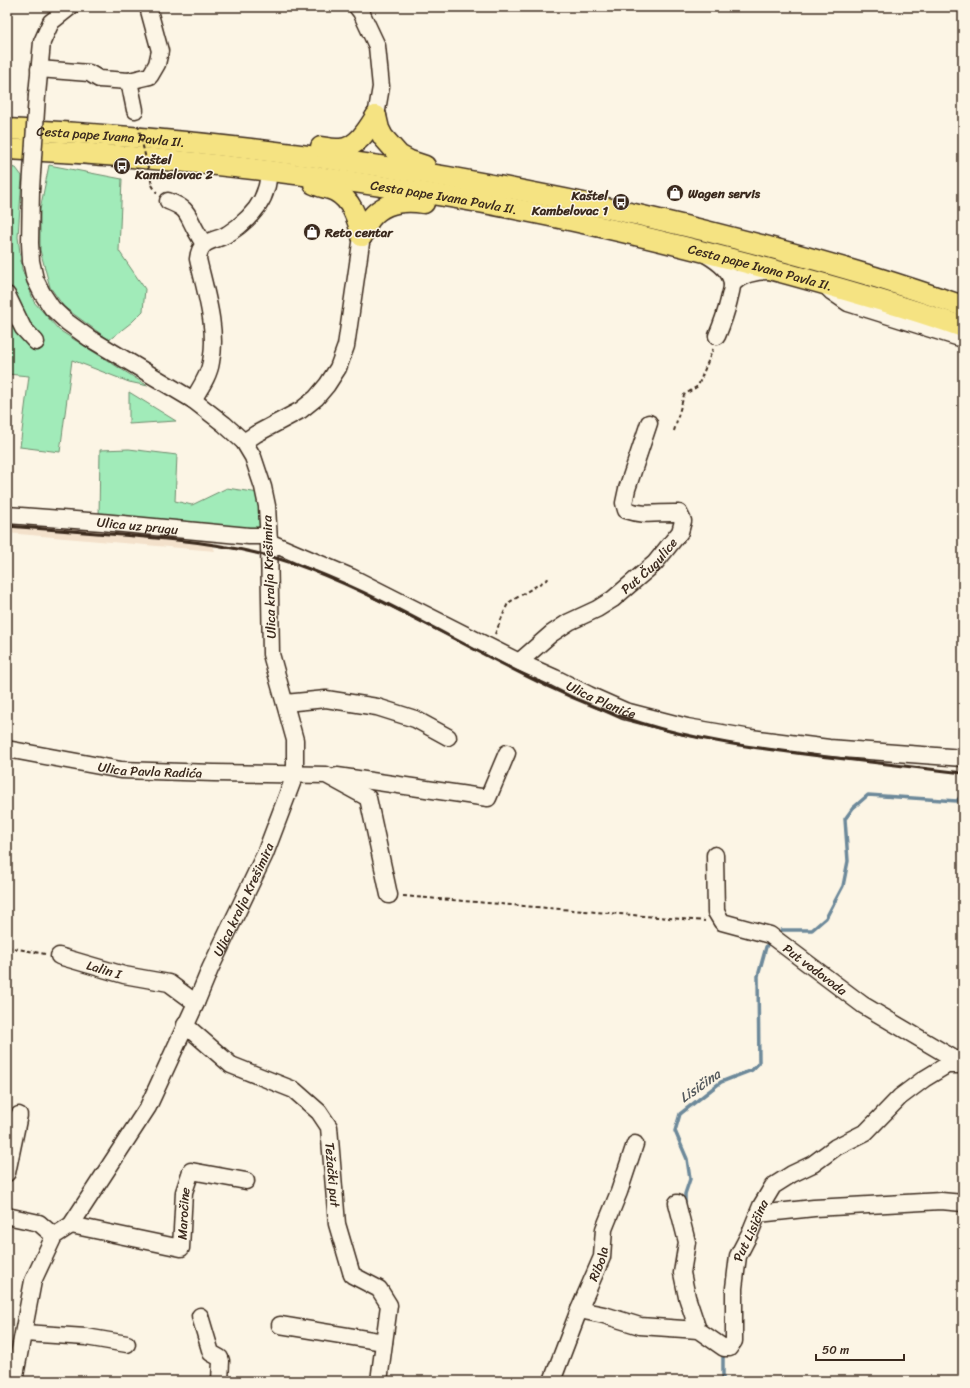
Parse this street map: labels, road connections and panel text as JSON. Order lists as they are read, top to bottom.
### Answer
{
  "streets": {
    "main road": ["Cesta pape Ivana Pavla II."],
    "street": [
      "Ulica uz prugu",
      "Put Čugulice",
      "Ulica kralja Krešimira",
      "Ulica Planiće",
      "Ulica Pavla Radića",
      "Lalin I",
      "Put vodovoda",
      "Težački put",
      "Maročine",
      "Put Lisičina",
      "Ribola"
    ]
  },
  "crossings": [
    ["Ulica uz prugu", "Ulica kralja Krešimira"],
    ["Ulica uz prugu", "Ulica Planiće"],
    ["Put Čugulice", "Ulica Planiće"],
    ["Ulica kralja Krešimira", "Ulica Planiće"],
    ["Ulica kralja Krešimira", "Ulica Pavla Radića"],
    ["Ulica kralja Krešimira", "Lalin I"],
    ["Ulica kralja Krešimira", "Težački put"],
    ["Ulica kralja Krešimira", "Maročine"],
    ["Put vodovoda", "Put Lisičina"]
  ],
  "water": ["Lisičina"],
  "places": {
    "bus stop": ["Kaštel Kambelovac 2", "Kaštel Kambelovac 1"],
    "shop": ["Wagen servis", "Reto centar"]
  },
  "scale_bar": "50 m"
}
